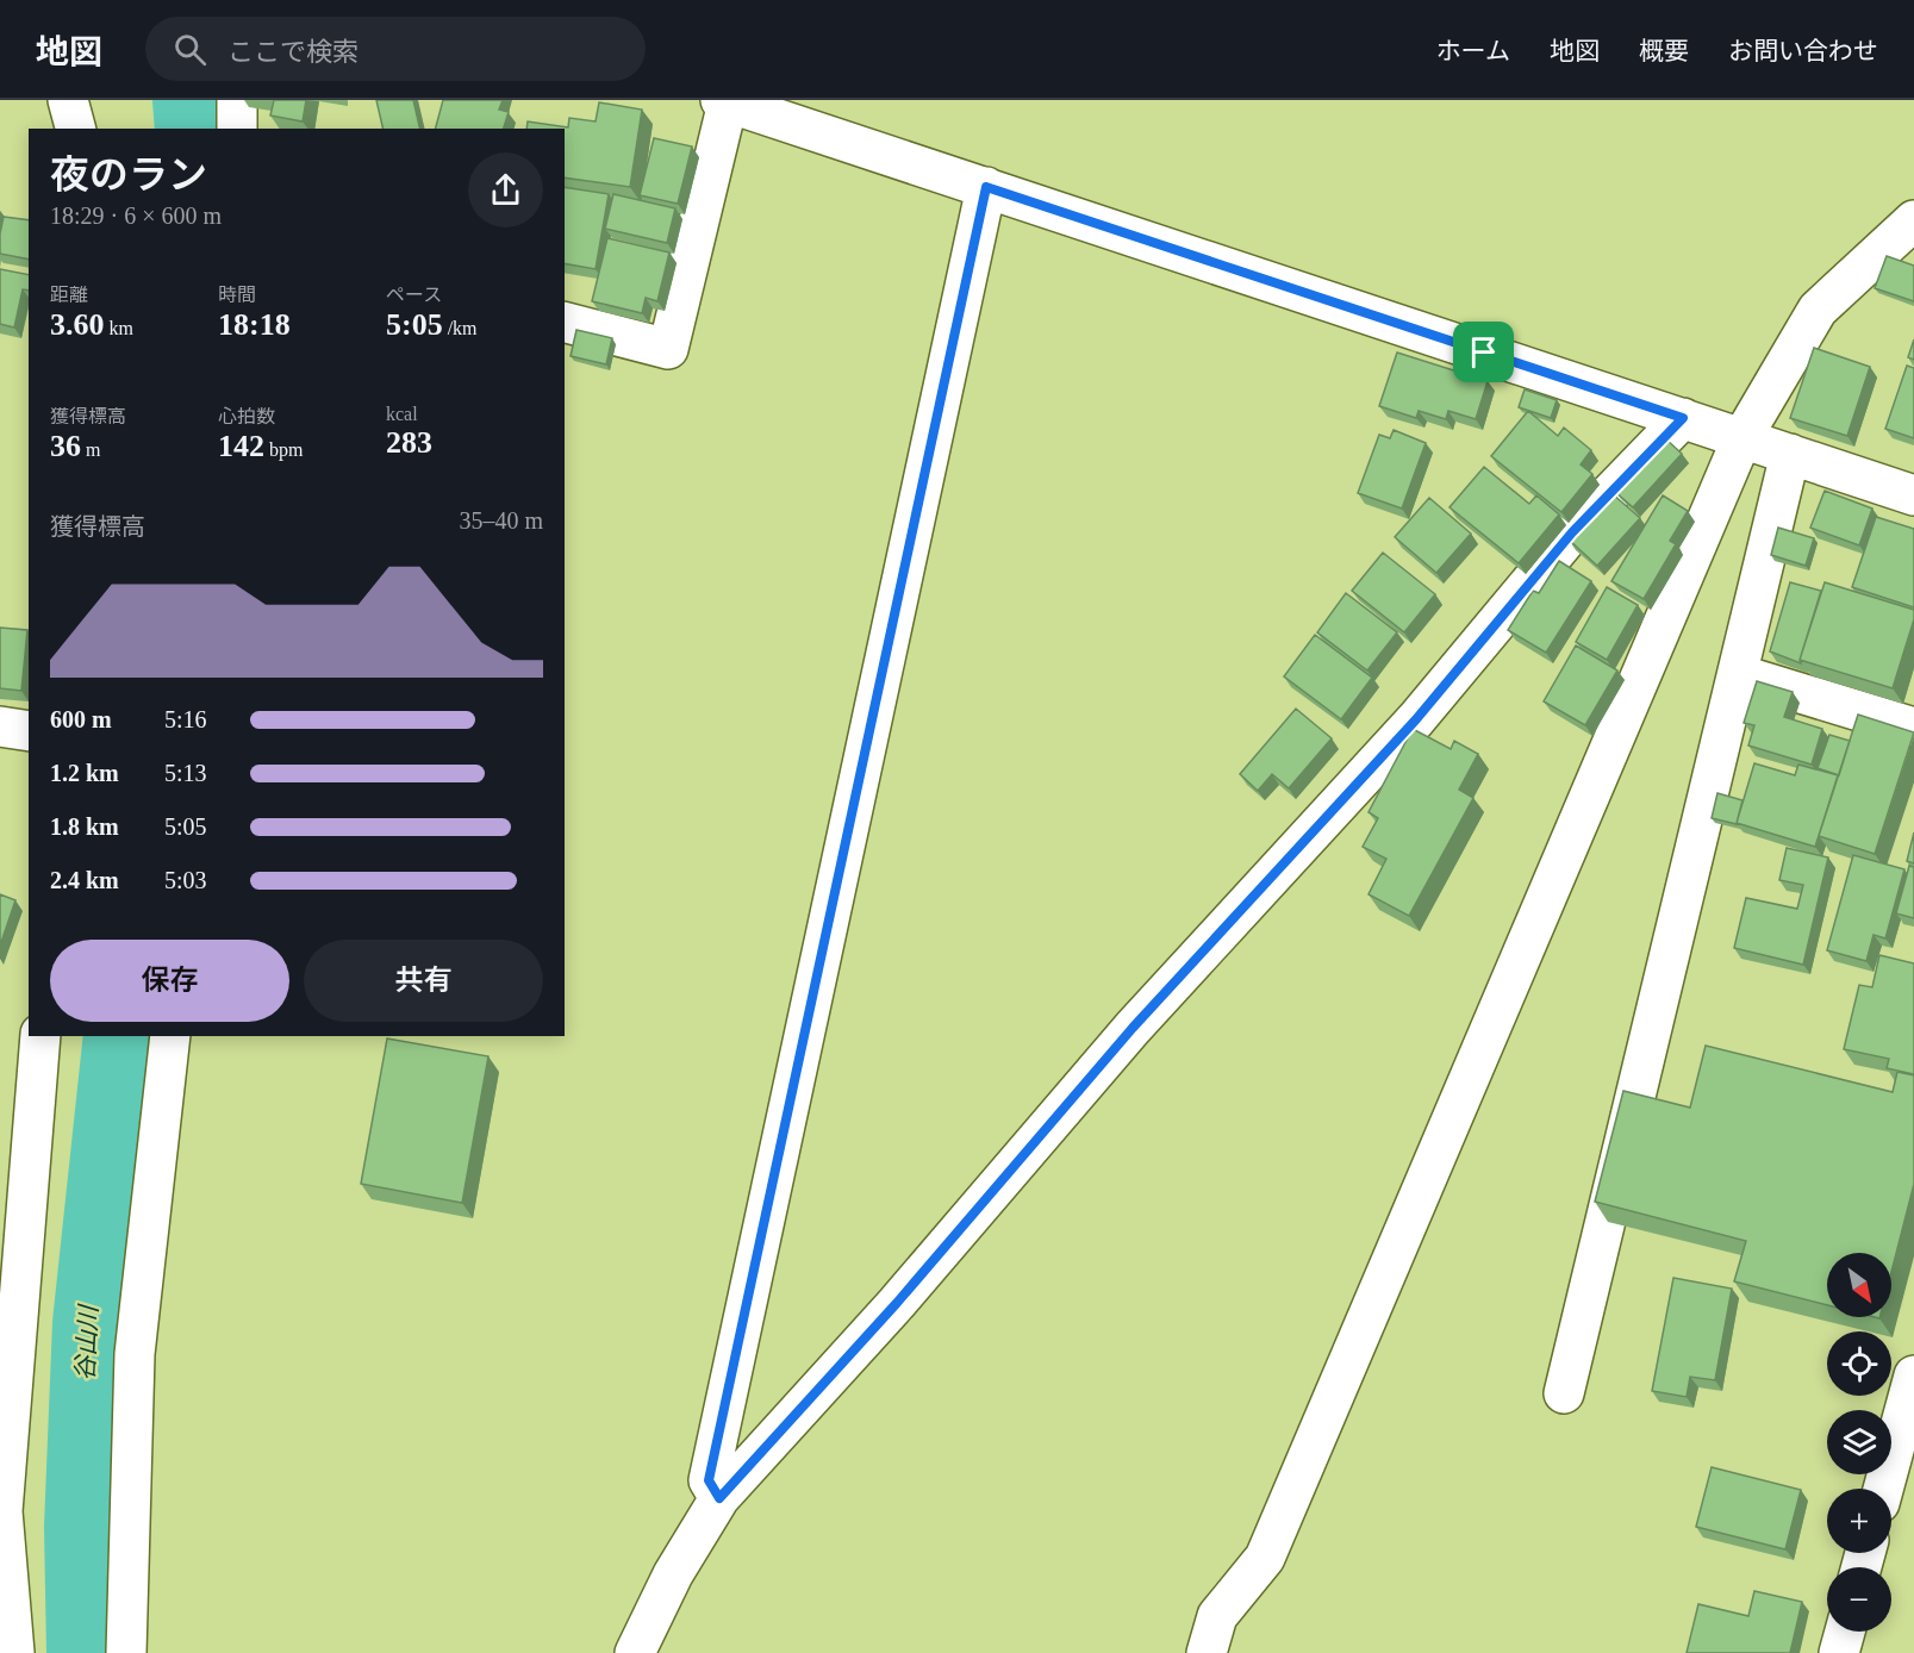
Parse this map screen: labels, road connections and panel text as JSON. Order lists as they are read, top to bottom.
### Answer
{
  "water": ["谷山川"],
  "north": "bottom right",
  "page": {
    "header": "地図",
    "search": "ここで検索",
    "nav": [
      "ホーム",
      "地図",
      "概要",
      "お問い合わせ"
    ],
    "heading": ["夜のラン", "18:29 · 6 × 600 m"],
    "stats": [
      ["距離", "3.60 km"],
      ["時間", "18:18"],
      ["ペース", "5:05 /km"],
      ["獲得標高", "36 m"],
      ["心拍数", "142 bpm"],
      ["kcal", "283"]
    ],
    "chart": ["獲得標高", "35–40 m"],
    "list": [
      {
        "name": "600 m",
        "note": "5:16"
      },
      {
        "name": "1.2 km",
        "note": "5:13"
      },
      {
        "name": "1.8 km",
        "note": "5:05"
      },
      {
        "name": "2.4 km",
        "note": "5:03"
      }
    ],
    "buttons": ["保存", "共有"],
    "map_buttons": ["+", "−"]
  }
}
